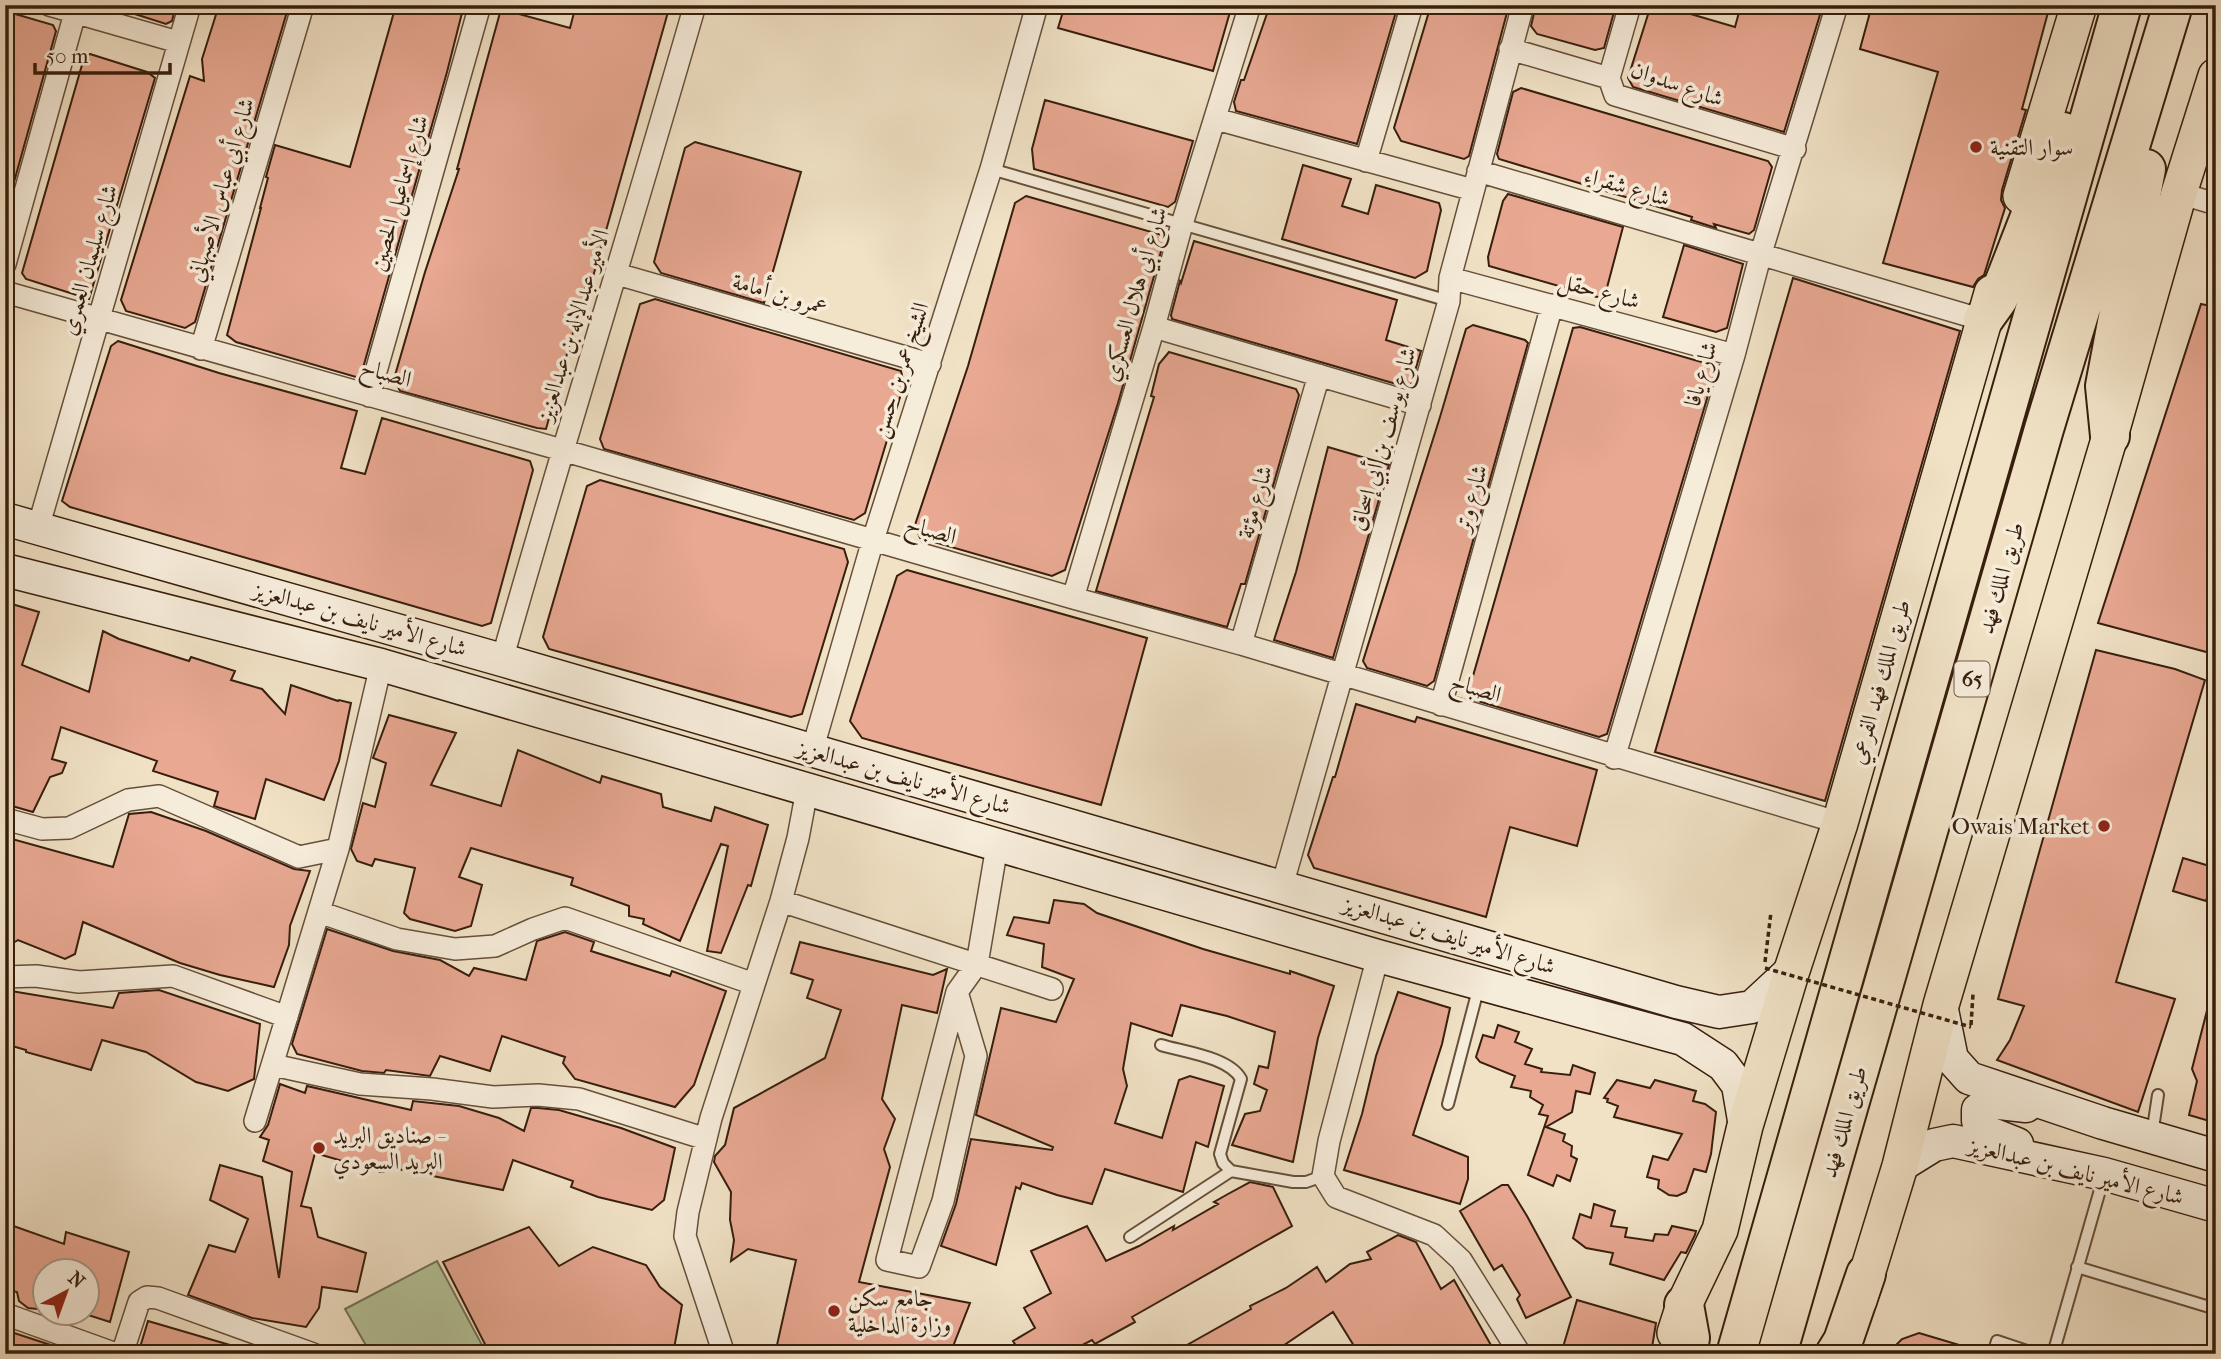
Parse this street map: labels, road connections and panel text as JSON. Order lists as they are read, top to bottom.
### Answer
{
  "streets": {
    "highway": ["طريق الملك فهد", "65"],
    "main road": ["طريق الملك فهد الفرعي"],
    "street": [
      "شارع سدوان",
      "شارع شقراء",
      "شارع أبي عباس الأصبهاني",
      "شارع إسماعيل الحصين",
      "شارع سليمان العمري",
      "شارع حقل",
      "عمرو بن أمامة",
      "شارع أبي هلال العسكري",
      "الأمير عبدالإله بن عبدالعزيز",
      "الشيخ عمر بن حسن",
      "الصباح",
      "شارع يافا",
      "شارع يوسف بن أبي إسحاق",
      "شارع وتر",
      "شارع مؤتة",
      "شارع الأمير نايف بن عبدالعزيز"
    ]
  },
  "crossings": [
    ["شارع سدوان", "شارع يافا"],
    ["شارع سدوان", "شارع يوسف بن أبي إسحاق"],
    ["شارع شقراء", "شارع أبي هلال العسكري"],
    ["شارع شقراء", "شارع يافا"],
    ["شارع شقراء", "شارع يوسف بن أبي إسحاق"],
    ["شارع شقراء", "طريق الملك فهد الفرعي"],
    ["شارع أبي عباس الأصبهاني", "الصباح"],
    ["شارع إسماعيل الحصين", "الصباح"],
    ["شارع سليمان العمري", "الصباح"],
    ["شارع سليمان العمري", "شارع الأمير نايف بن عبدالعزيز"],
    ["شارع حقل", "شارع يافا"],
    ["شارع حقل", "شارع يوسف بن أبي إسحاق"],
    ["شارع حقل", "شارع وتر"],
    ["عمرو بن أمامة", "الأمير عبدالإله بن عبدالعزيز"],
    ["عمرو بن أمامة", "الشيخ عمر بن حسن"],
    ["شارع أبي هلال العسكري", "الصباح"],
    ["الأمير عبدالإله بن عبدالعزيز", "الصباح"],
    ["الأمير عبدالإله بن عبدالعزيز", "شارع الأمير نايف بن عبدالعزيز"],
    ["الشيخ عمر بن حسن", "الصباح"],
    ["الشيخ عمر بن حسن", "شارع الأمير نايف بن عبدالعزيز"],
    ["الصباح", "شارع يافا"],
    ["الصباح", "شارع يوسف بن أبي إسحاق"],
    ["الصباح", "شارع وتر"],
    ["الصباح", "شارع مؤتة"],
    ["الصباح", "طريق الملك فهد الفرعي"],
    ["شارع يوسف بن أبي إسحاق", "شارع الأمير نايف بن عبدالعزيز"],
    ["شارع الأمير نايف بن عبدالعزيز", "طريق الملك فهد الفرعي"]
  ],
  "places": [
    "سوار التقنية",
    "Owais Market",
    "صناديق البريد - البريد السعودي",
    "جامع سكن وزارة الداخلية"
  ],
  "scale_bar": "50 m",
  "north": "top right"
}
